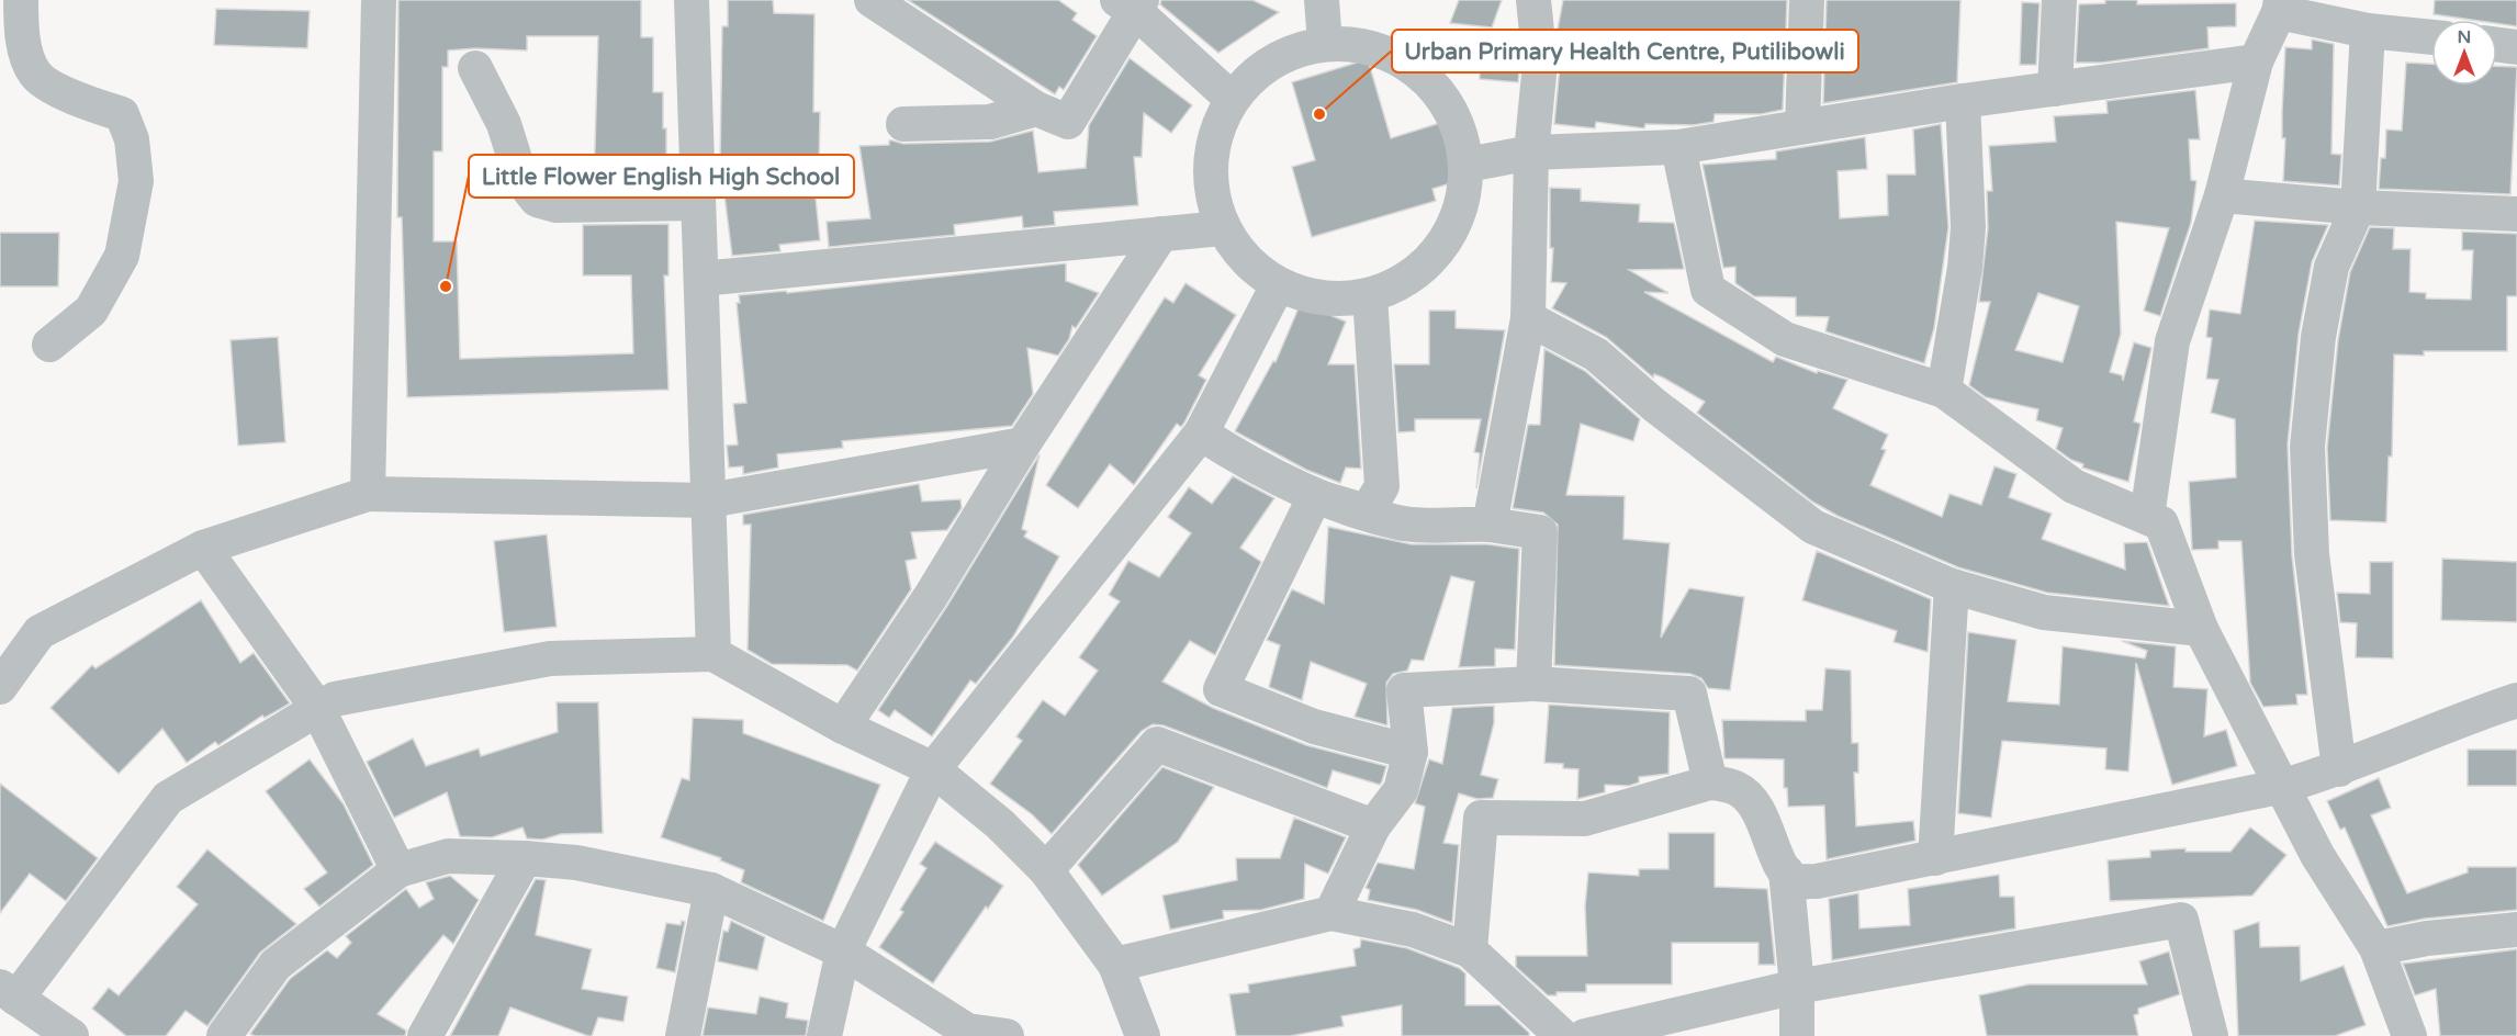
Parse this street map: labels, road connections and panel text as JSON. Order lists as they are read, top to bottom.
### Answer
{
  "places": ["Urban Primary Health Centre, Putilibowli", "Little Flower English High School"],
  "north": "top"
}
